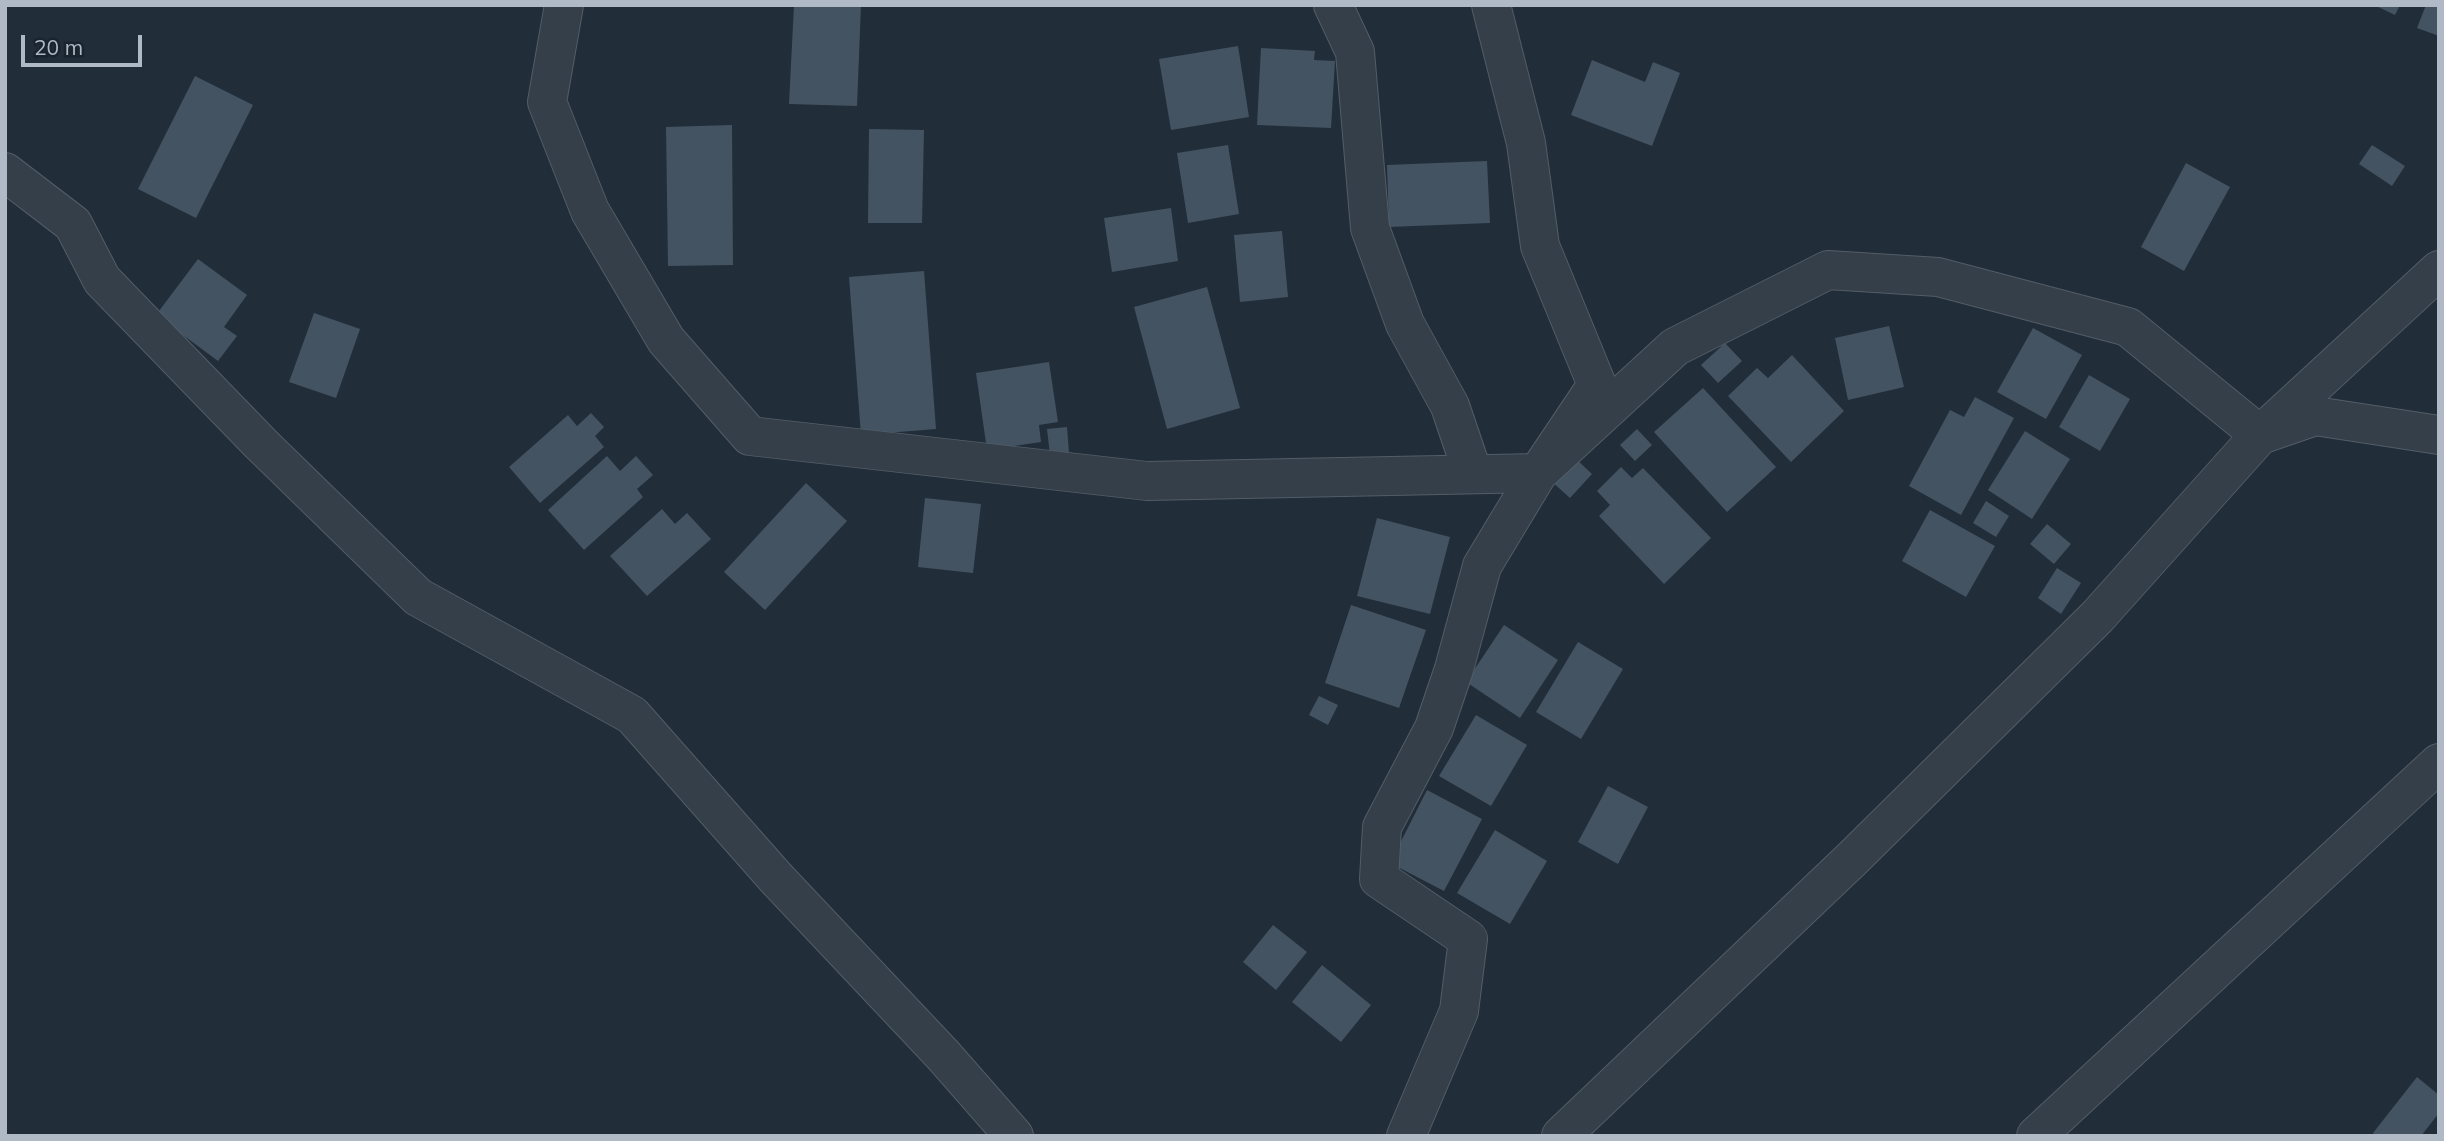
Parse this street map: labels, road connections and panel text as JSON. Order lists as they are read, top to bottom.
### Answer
{
  "scale_bar": "20 m"
}
